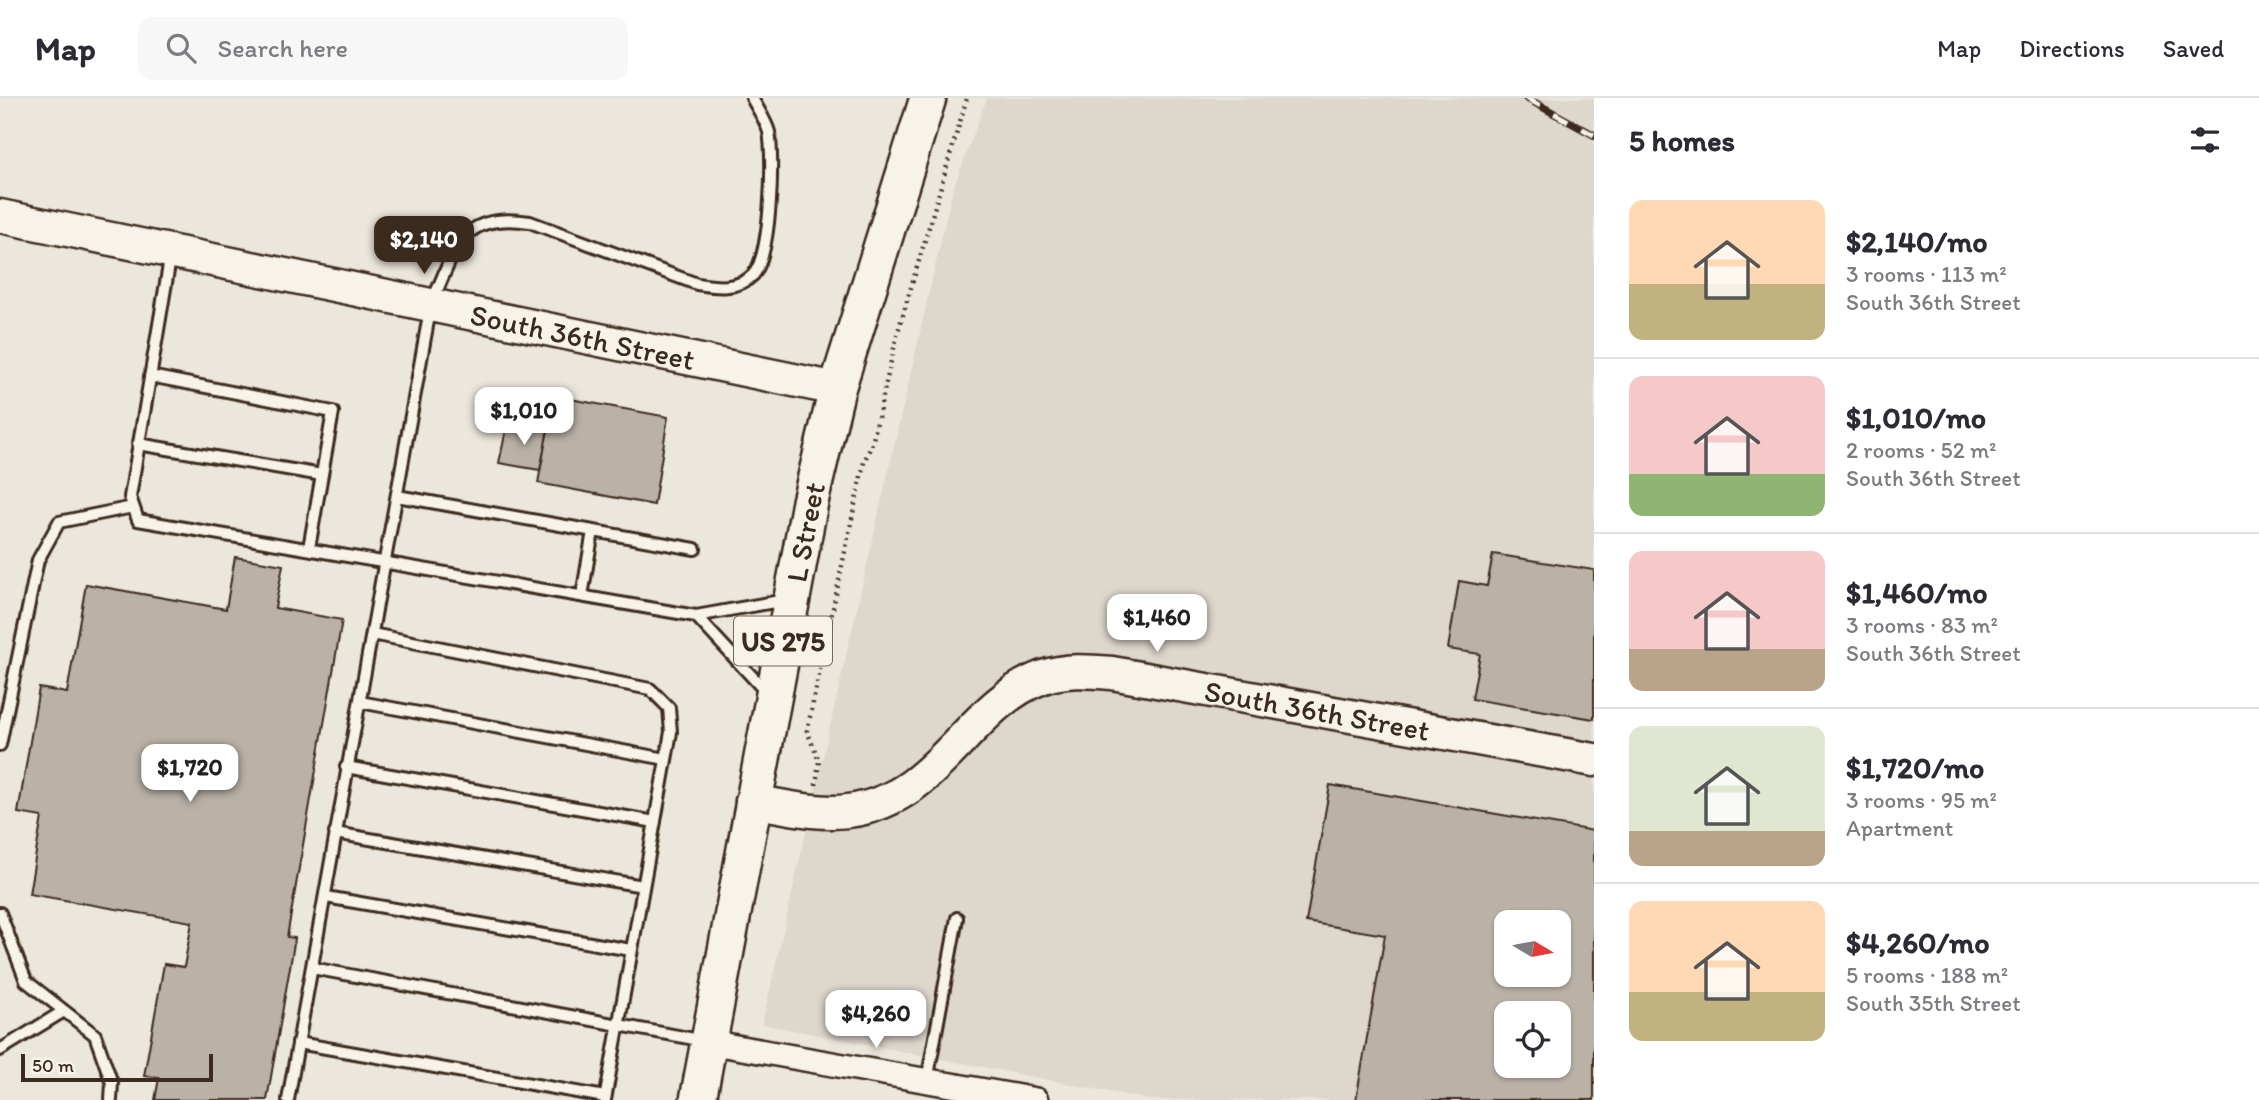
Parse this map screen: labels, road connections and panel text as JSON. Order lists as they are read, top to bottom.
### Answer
{
  "streets": {
    "main road": ["L Street", "US 275"],
    "street": ["South 36th Street"]
  },
  "crossings": [
    ["South 36th Street", "L Street"]
  ],
  "scale_bar": "50 m",
  "north": "right",
  "page": {
    "header": "Map",
    "search": "Search here",
    "nav": ["Map", "Directions", "Saved"],
    "heading": "5 homes",
    "list": [
      {
        "name": "$2,140/mo",
        "note": "3 rooms · 113 m² · South 36th Street"
      },
      {
        "name": "$1,010/mo",
        "note": "2 rooms · 52 m² · South 36th Street"
      },
      {
        "name": "$1,460/mo",
        "note": "3 rooms · 83 m² · South 36th Street"
      },
      {
        "name": "$1,720/mo",
        "note": "3 rooms · 95 m² · Apartment"
      },
      {
        "name": "$4,260/mo",
        "note": "5 rooms · 188 m² · South 35th Street"
      }
    ],
    "price": [
      "$2,140",
      "$1,010",
      "$1,460",
      "$1,720",
      "$4,260"
    ],
    "scale": "50 m"
  }
}
